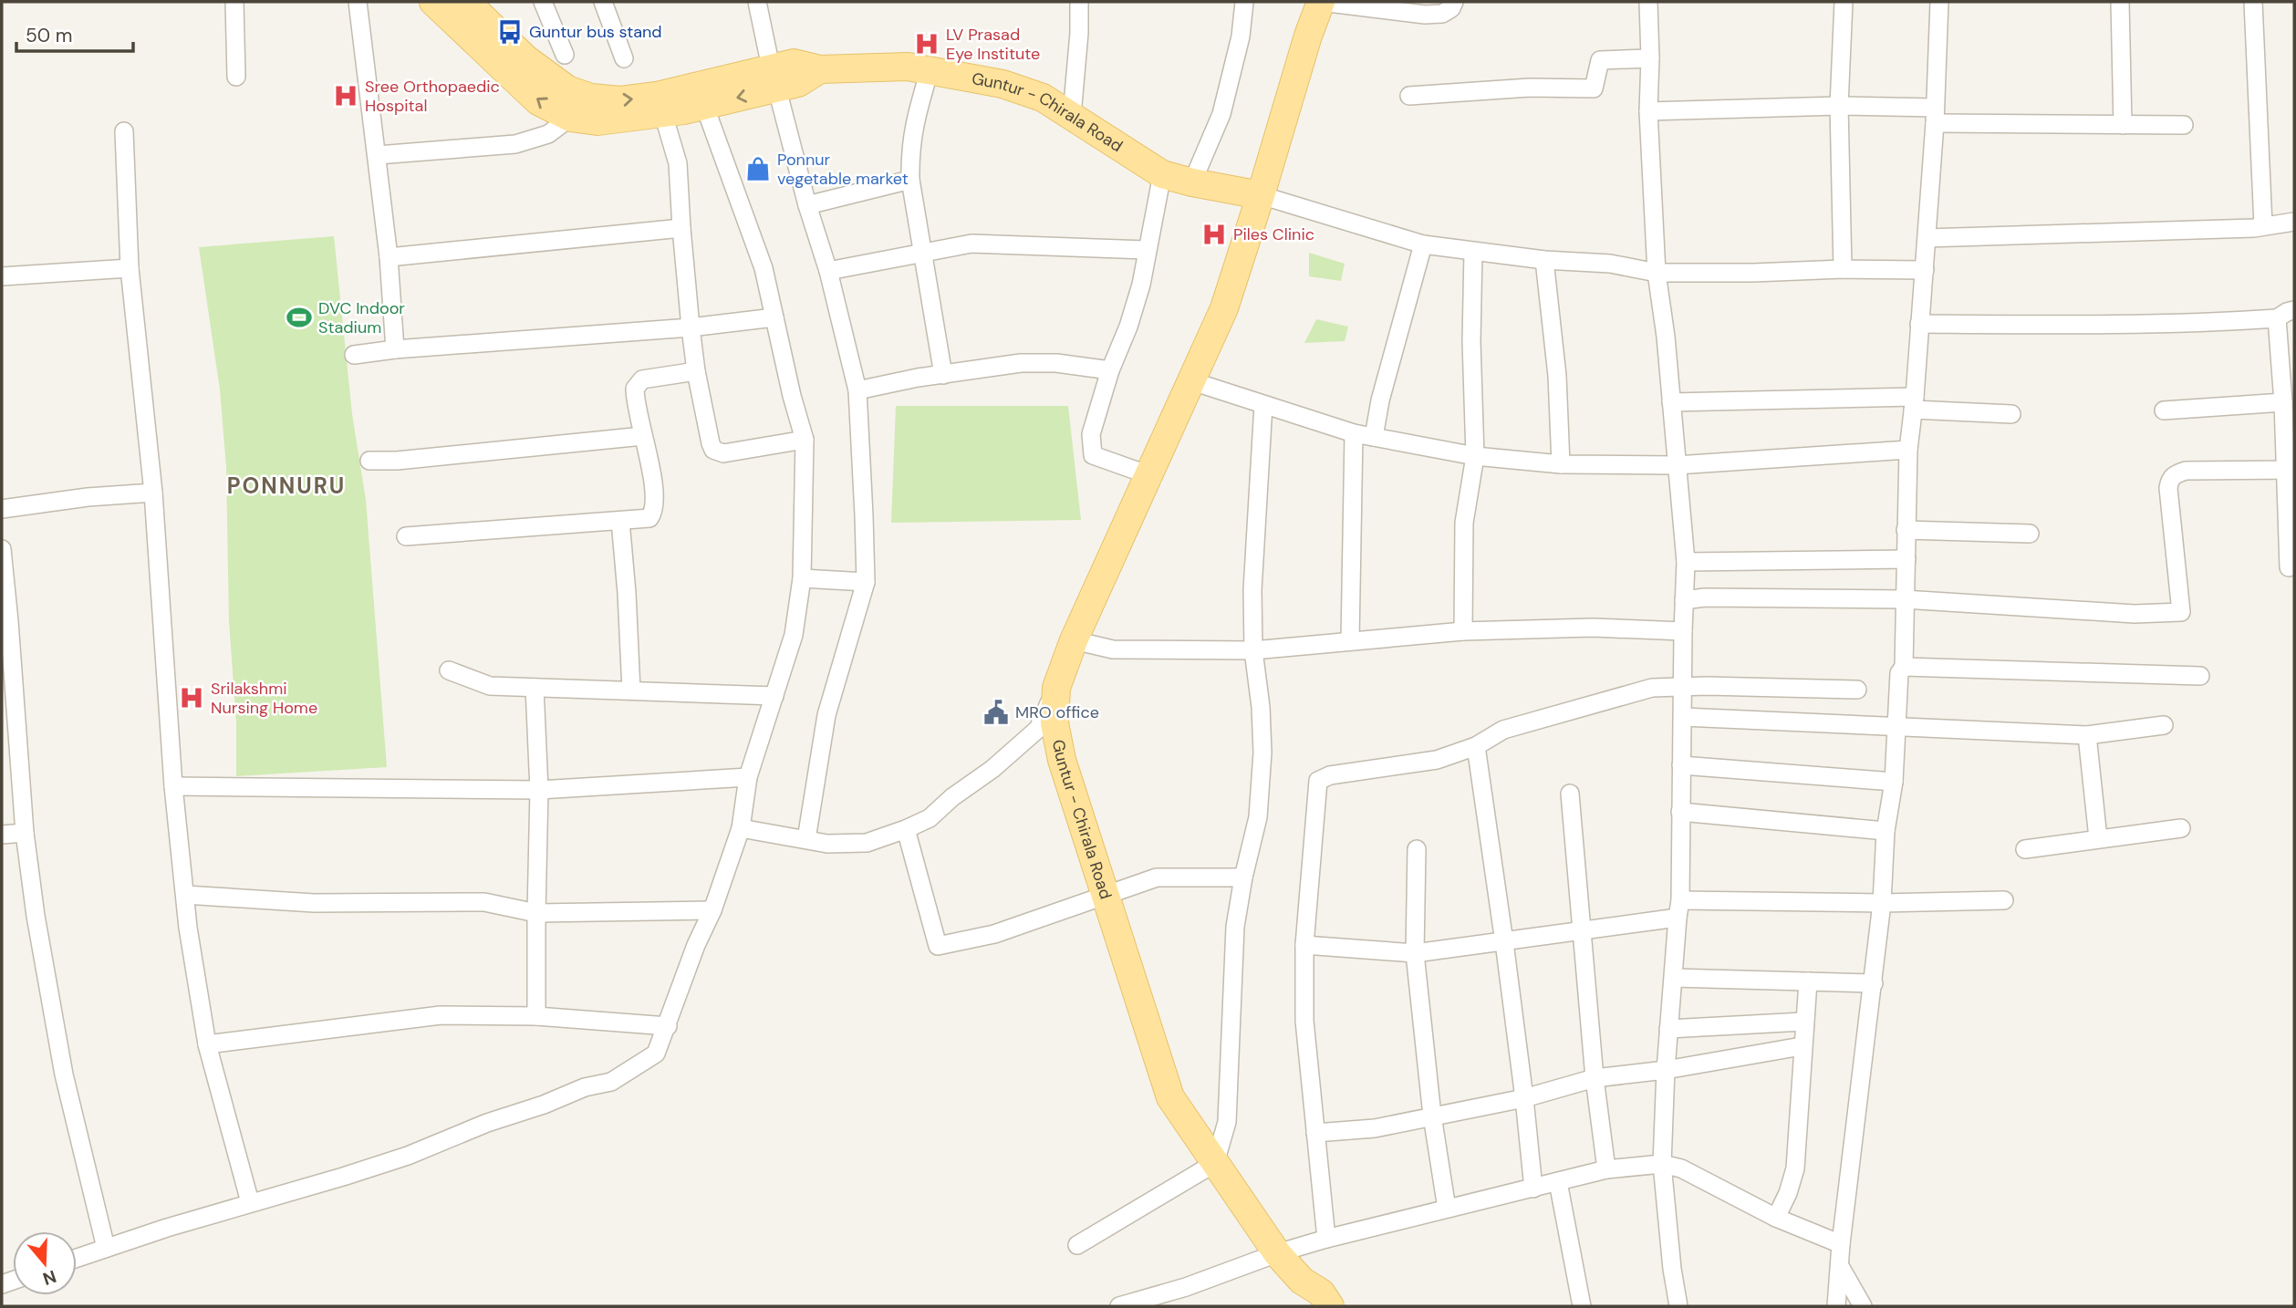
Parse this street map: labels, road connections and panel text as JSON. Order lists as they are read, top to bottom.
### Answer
{
  "streets": {
    "main road": ["Guntur - Chirala Road"]
  },
  "districts": ["PONNURU"],
  "places": {
    "bus stop": ["Guntur bus stand"],
    "hospital": [
      "LV Prasad Eye Institute",
      "Sree Orthopaedic Hospital",
      "Piles Clinic",
      "Srilakshmi Nursing Home"
    ],
    "shop": ["Ponnur vegetable market"],
    "sports": ["DVC Indoor Stadium"],
    "public building": ["MRO office"]
  },
  "scale_bar": "50 m",
  "north": "bottom"
}
